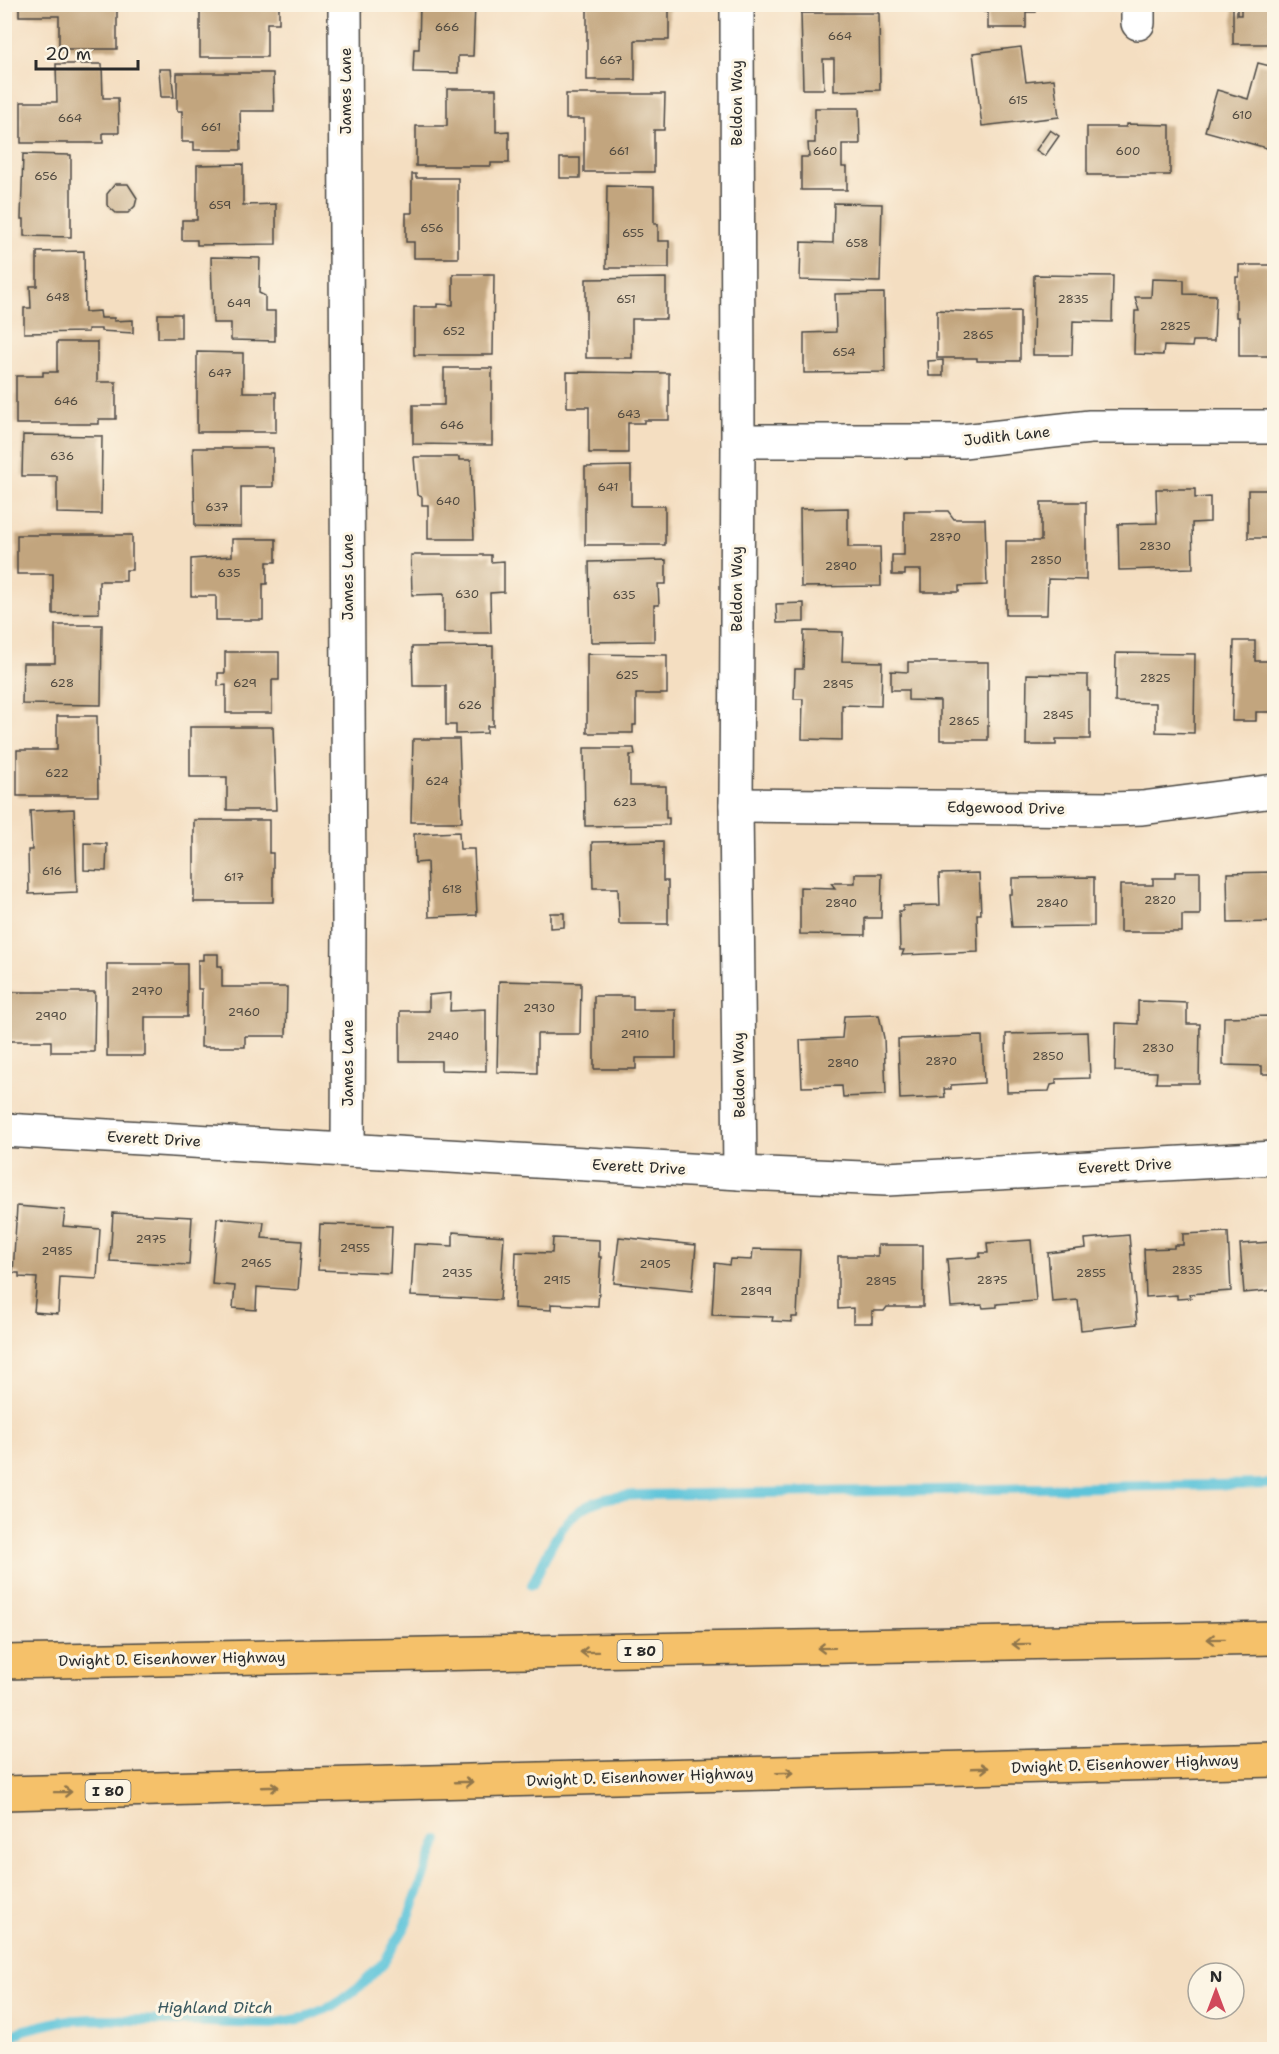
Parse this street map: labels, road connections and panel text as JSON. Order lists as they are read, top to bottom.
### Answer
{
  "streets": {
    "highway": ["I 80", "Dwight D. Eisenhower Highway"],
    "street": [
      "James Lane",
      "Beldon Way",
      "Judith Lane",
      "Edgewood Drive",
      "Everett Drive"
    ]
  },
  "crossings": [
    ["James Lane", "Everett Drive"],
    ["Beldon Way", "Judith Lane"],
    ["Beldon Way", "Edgewood Drive"],
    ["Beldon Way", "Everett Drive"]
  ],
  "water": ["Highland Ditch"],
  "house_numbers": [
    "666",
    "664",
    "667",
    "615",
    "610",
    "664",
    "661",
    "661",
    "660",
    "600",
    "656",
    "659",
    "656",
    "655",
    "658",
    "648",
    "651",
    "2835",
    "649",
    "2825",
    "652",
    "2865",
    "654",
    "647",
    "646",
    "643",
    "646",
    "636",
    "641",
    "640",
    "637",
    "2870",
    "2830",
    "2850",
    "2890",
    "635",
    "630",
    "635",
    "625",
    "2825",
    "628",
    "629",
    "2895",
    "626",
    "2845",
    "2865",
    "622",
    "624",
    "623",
    "616",
    "617",
    "618",
    "2820",
    "2890",
    "2840",
    "2970",
    "2930",
    "2960",
    "2990",
    "2910",
    "2940",
    "2830",
    "2850",
    "2870",
    "2890",
    "2975",
    "2955",
    "2985",
    "2965",
    "2905",
    "2835",
    "2935",
    "2855",
    "2915",
    "2875",
    "2895",
    "2899"
  ],
  "scale_bar": "20 m",
  "north": "top"
}
